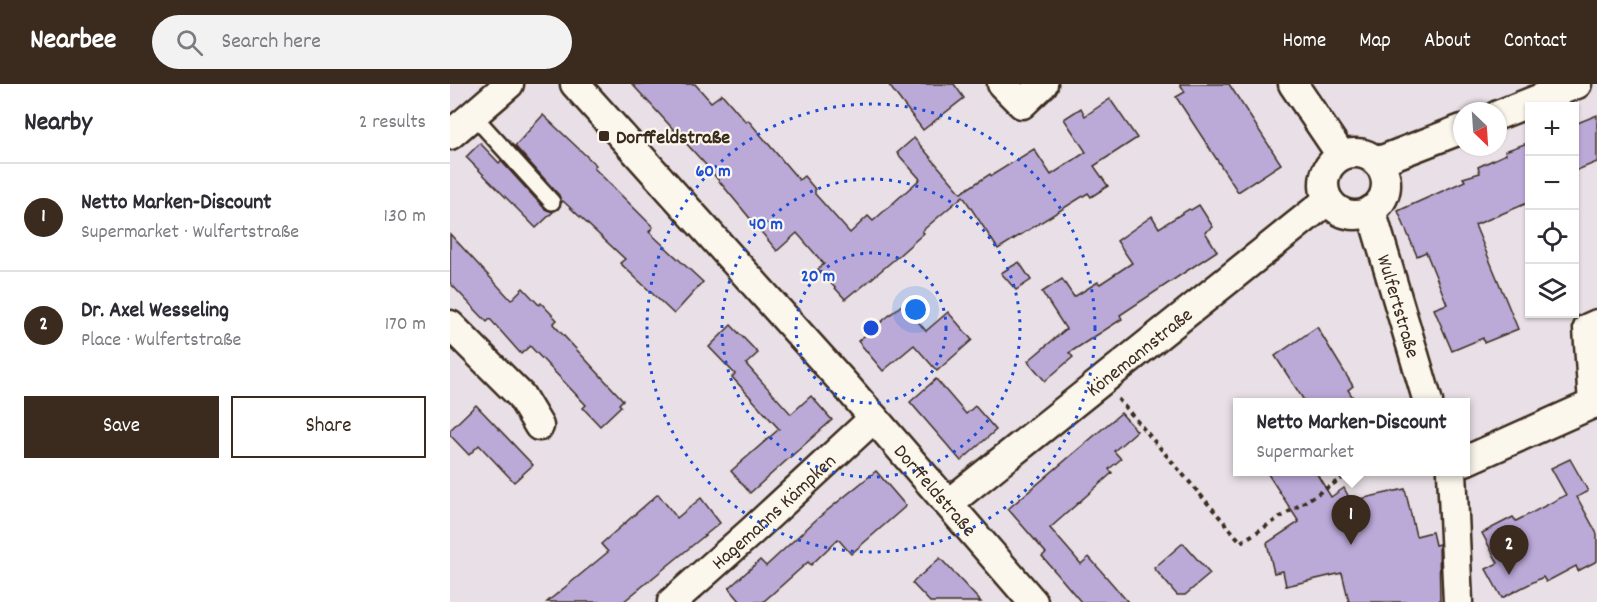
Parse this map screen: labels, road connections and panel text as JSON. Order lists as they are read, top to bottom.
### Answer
{
  "streets": {
    "street": [
      "Wulfertstraße",
      "Könemannstraße",
      "Dorffeldstraße",
      "Hagemanns Kämpken"
    ]
  },
  "crossings": [
    ["Wulfertstraße", "Könemannstraße"],
    ["Könemannstraße", "Dorffeldstraße"],
    ["Dorffeldstraße", "Hagemanns Kämpken"]
  ],
  "places": {
    "transit": ["Dorffeldstraße"]
  },
  "north": "bottom right",
  "page": {
    "header": "Nearbee",
    "search": "Search here",
    "nav": [
      "Home",
      "Map",
      "About",
      "Contact"
    ],
    "heading": ["Nearby", "2 results"],
    "map_buttons": ["+", "−"],
    "list": [
      {
        "mark": "1",
        "name": "Netto Marken-Discount",
        "note": "Supermarket · Wulfertstraße",
        "value": "130 m"
      },
      {
        "mark": "2",
        "name": "Dr. Axel Wesseling",
        "note": "Place · Wulfertstraße",
        "value": "170 m"
      }
    ],
    "buttons": ["Save", "Share"],
    "popup": ["Netto Marken-Discount", "Supermarket"],
    "pins": ["1", "2"]
  },
  "rings": ["60 m", "40 m", "20 m"]
}
